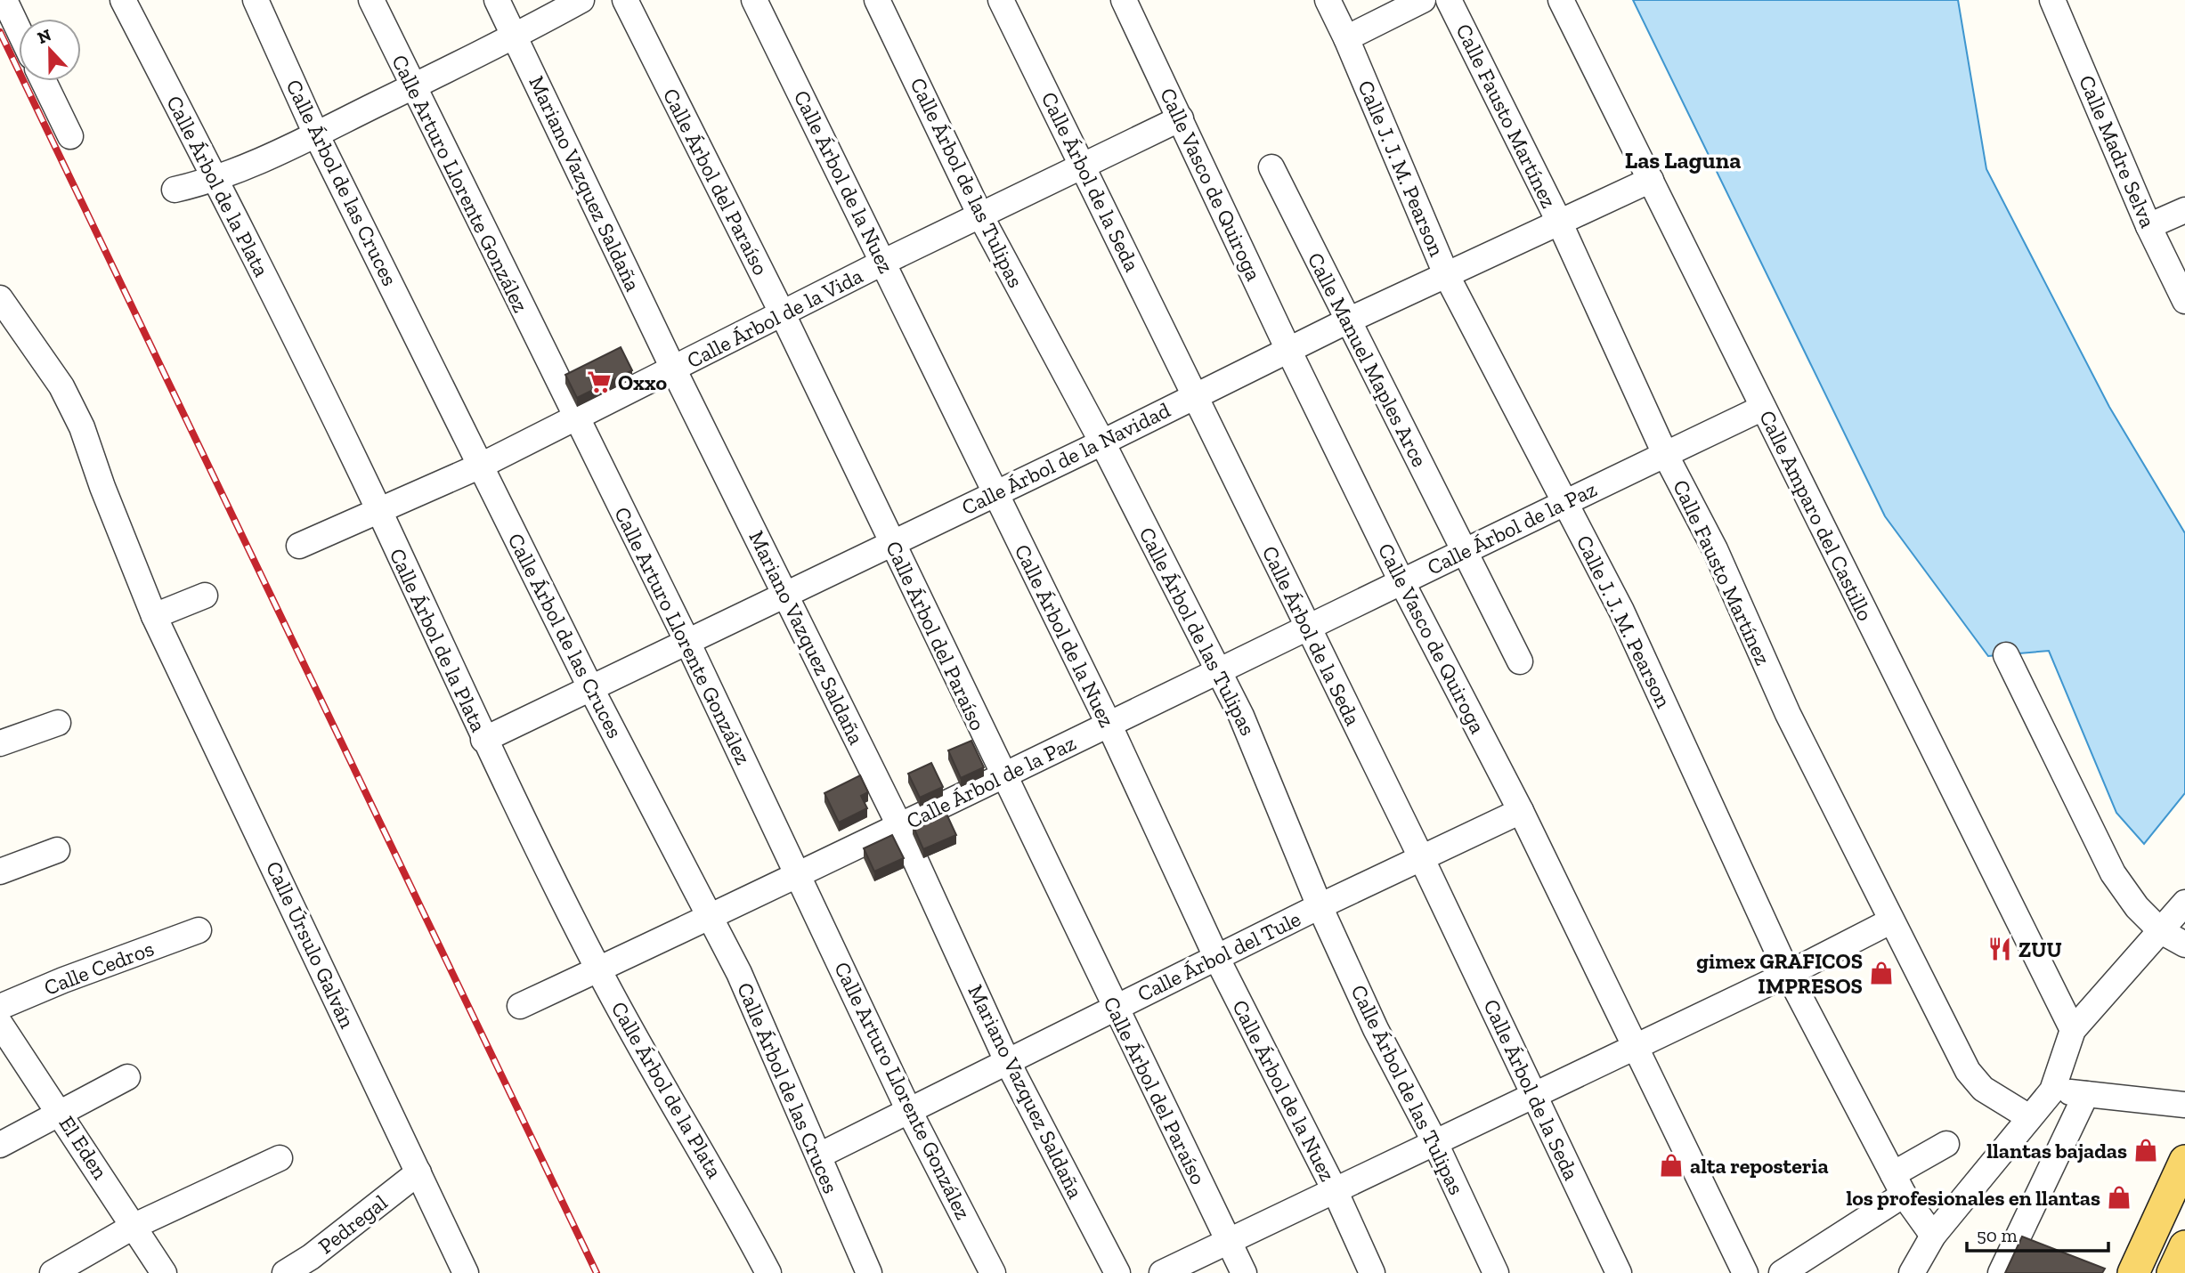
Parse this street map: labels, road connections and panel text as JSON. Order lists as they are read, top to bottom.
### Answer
{
  "streets": {
    "street": [
      "Calle Fausto Martínez",
      "Calle Madre Selva",
      "Calle J. J. M. Pearson",
      "Calle Árbol del Paraíso",
      "Calle Árbol de la Nuez",
      "Calle Árbol de la Seda",
      "Calle Árbol de las Cruces",
      "Calle Árbol de las Tulipas",
      "Calle Arturo Llorente González",
      "Mariano Vazquez Saldaña",
      "Calle Vasco de Quiroga",
      "Calle Árbol de la Plata",
      "Calle Árbol de la Vida",
      "Calle Manuel Maples Arce",
      "Calle Árbol de la Navidad",
      "Calle Amparo del Castillo",
      "Calle Árbol de la Paz",
      "Calle Úrsulo Galván",
      "Calle Árbol del Tule",
      "Calle Cedros",
      "El Eden",
      "Pedregal"
    ]
  },
  "crossings": [
    ["Calle Fausto Martínez", "Calle Árbol de la Navidad"],
    ["Calle Fausto Martínez", "Calle Árbol de la Paz"],
    ["Calle J. J. M. Pearson", "Calle Árbol de la Navidad"],
    ["Calle J. J. M. Pearson", "Calle Árbol de la Paz"],
    ["Calle Árbol del Paraíso", "Calle Árbol de la Vida"],
    ["Calle Árbol del Paraíso", "Calle Árbol de la Navidad"],
    ["Calle Árbol del Paraíso", "Calle Árbol de la Paz"],
    ["Calle Árbol del Paraíso", "Calle Árbol del Tule"],
    ["Calle Árbol de la Nuez", "Calle Árbol de la Vida"],
    ["Calle Árbol de la Nuez", "Calle Árbol de la Navidad"],
    ["Calle Árbol de la Nuez", "Calle Árbol de la Paz"],
    ["Calle Árbol de la Nuez", "Calle Árbol del Tule"],
    ["Calle Árbol de la Seda", "Calle Árbol de la Vida"],
    ["Calle Árbol de la Seda", "Calle Árbol de la Navidad"],
    ["Calle Árbol de la Seda", "Calle Árbol de la Paz"],
    ["Calle Árbol de la Seda", "Calle Árbol del Tule"],
    ["Calle Árbol de las Cruces", "Calle Árbol de la Vida"],
    ["Calle Árbol de las Cruces", "Calle Árbol de la Navidad"],
    ["Calle Árbol de las Cruces", "Calle Árbol de la Paz"],
    ["Calle Árbol de las Cruces", "Calle Árbol del Tule"],
    ["Calle Árbol de las Tulipas", "Calle Árbol de la Vida"],
    ["Calle Árbol de las Tulipas", "Calle Árbol de la Navidad"],
    ["Calle Árbol de las Tulipas", "Calle Árbol de la Paz"],
    ["Calle Árbol de las Tulipas", "Calle Árbol del Tule"],
    ["Calle Arturo Llorente González", "Calle Árbol de la Vida"],
    ["Calle Arturo Llorente González", "Calle Árbol de la Navidad"],
    ["Calle Arturo Llorente González", "Calle Árbol de la Paz"],
    ["Calle Arturo Llorente González", "Calle Árbol del Tule"],
    ["Mariano Vazquez Saldaña", "Calle Árbol de la Vida"],
    ["Mariano Vazquez Saldaña", "Calle Árbol de la Navidad"],
    ["Mariano Vazquez Saldaña", "Calle Árbol de la Paz"],
    ["Mariano Vazquez Saldaña", "Calle Árbol del Tule"],
    ["Calle Vasco de Quiroga", "Calle Árbol de la Vida"],
    ["Calle Vasco de Quiroga", "Calle Árbol de la Navidad"],
    ["Calle Vasco de Quiroga", "Calle Árbol de la Paz"],
    ["Calle Vasco de Quiroga", "Calle Árbol del Tule"],
    ["Calle Árbol de la Plata", "Calle Árbol de la Vida"],
    ["Calle Árbol de la Plata", "Calle Árbol de la Navidad"],
    ["Calle Árbol de la Plata", "Calle Árbol de la Paz"],
    ["Calle Manuel Maples Arce", "Calle Árbol de la Navidad"],
    ["Calle Manuel Maples Arce", "Calle Árbol de la Paz"],
    ["Calle Árbol de la Navidad", "Calle Amparo del Castillo"],
    ["Calle Amparo del Castillo", "Calle Árbol de la Paz"],
    ["Calle Úrsulo Galván", "Pedregal"]
  ],
  "districts": ["Las Laguna"],
  "places": {
    "supermarket": ["Oxxo"],
    "restaurant": ["ZUU"],
    "shop": [
      "gimex GRAFICOS IMPRESOS",
      "llantas bajadas",
      "alta reposteria",
      "los profesionales en llantas"
    ]
  },
  "scale_bar": "50 m",
  "north": "top"
}
